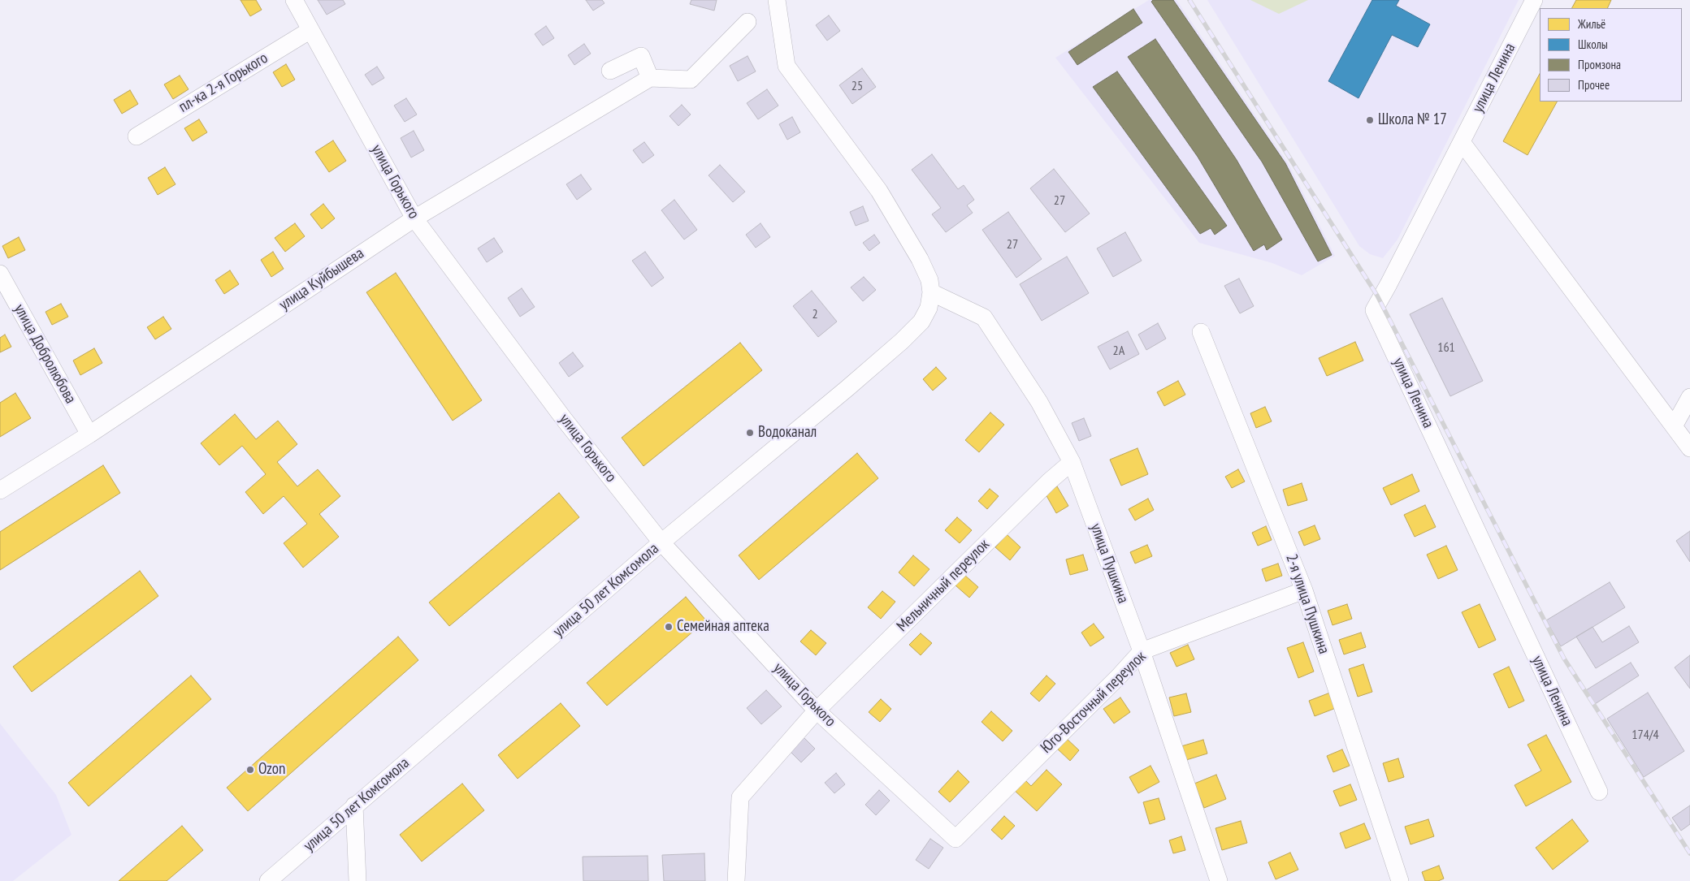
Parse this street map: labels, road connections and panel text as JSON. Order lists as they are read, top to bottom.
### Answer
{
  "streets": {
    "street": [
      "улица Ленина",
      "пл-ка 2-я Горького",
      "улица Горького",
      "улица Куйбышева",
      "улица Добролюбова",
      "улица Пушкина",
      "Мельничный переулок",
      "улица 50 лет Комсомола",
      "2-я улица Пушкина",
      "Юго-Восточный переулок"
    ]
  },
  "crossings": [
    ["пл-ка 2-я Горького", "улица Горького"],
    ["улица Горького", "улица Куйбышева"],
    ["улица Горького", "Мельничный переулок"],
    ["улица Горького", "улица 50 лет Комсомола"],
    ["улица Горького", "Юго-Восточный переулок"],
    ["улица Куйбышева", "улица Добролюбова"],
    ["улица Пушкина", "Мельничный переулок"],
    ["улица Пушкина", "улица 50 лет Комсомола"],
    ["улица Пушкина", "Юго-Восточный переулок"],
    ["2-я улица Пушкина", "Юго-Восточный переулок"]
  ],
  "places": [
    "Школа № 17",
    "Водоканал",
    "Семейная аптека",
    "Ozon"
  ],
  "house_numbers": [
    "25",
    "27",
    "27",
    "2",
    "161",
    "2А",
    "174/4"
  ],
  "legend": [
    "Жильё",
    "Школы",
    "Промзона",
    "Прочее"
  ]
}
